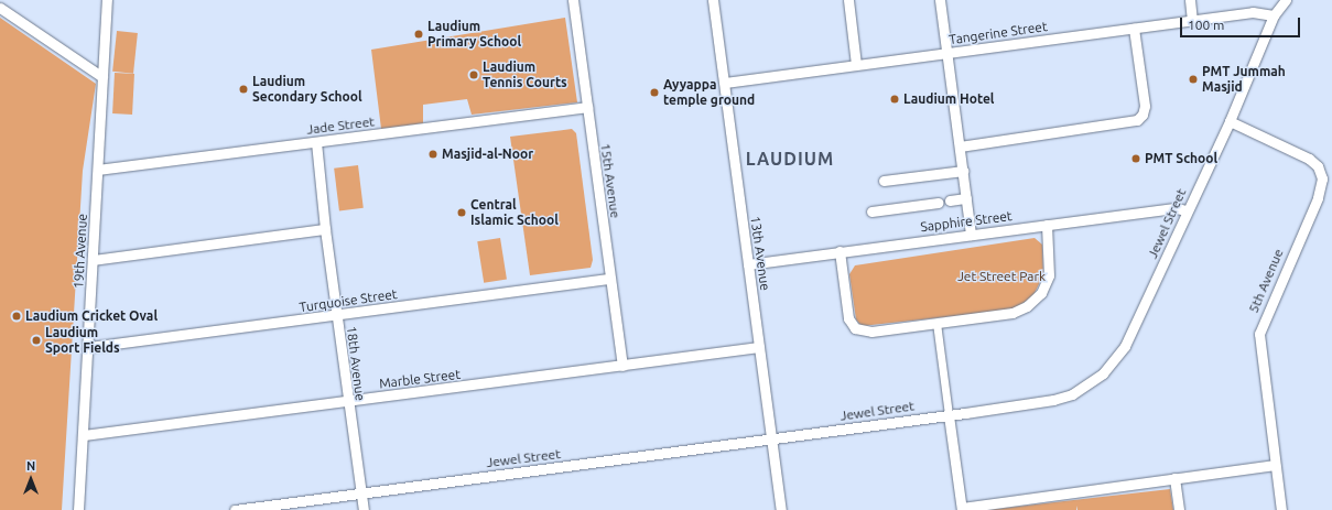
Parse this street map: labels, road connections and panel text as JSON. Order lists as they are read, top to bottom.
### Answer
{
  "streets": {
    "street": [
      "Tangerine Street",
      "Jade Street",
      "15th Avenue",
      "Sapphire Street",
      "Jewel Street",
      "19th Avenue",
      "13th Avenue",
      "5th Avenue",
      "Turquoise Street",
      "18th Avenue",
      "Marble Street"
    ]
  },
  "crossings": [
    ["Tangerine Street", "Jewel Street"],
    ["Tangerine Street", "13th Avenue"],
    ["Jade Street", "15th Avenue"],
    ["Jade Street", "19th Avenue"],
    ["Jade Street", "18th Avenue"],
    ["15th Avenue", "Turquoise Street"],
    ["15th Avenue", "Marble Street"],
    ["Sapphire Street", "Jewel Street"],
    ["Sapphire Street", "13th Avenue"],
    ["Jewel Street", "13th Avenue"],
    ["Jewel Street", "5th Avenue"],
    ["Jewel Street", "18th Avenue"],
    ["19th Avenue", "Turquoise Street"],
    ["19th Avenue", "Marble Street"],
    ["13th Avenue", "Marble Street"],
    ["Turquoise Street", "18th Avenue"],
    ["18th Avenue", "Marble Street"]
  ],
  "districts": ["LAUDIUM"],
  "parks": ["Jet Street Park"],
  "places": [
    "Laudium Primary School",
    "Laudium Tennis Courts",
    "PMT Jummah Masjid",
    "Laudium Secondary School",
    "Ayyappa temple ground",
    "Laudium Hotel",
    "Masjid-al-Noor",
    "PMT School",
    "Central Islamic School",
    "Laudium Cricket Oval",
    "Laudium Sport Fields"
  ],
  "scale_bar": "100 m",
  "north": "top"
}
